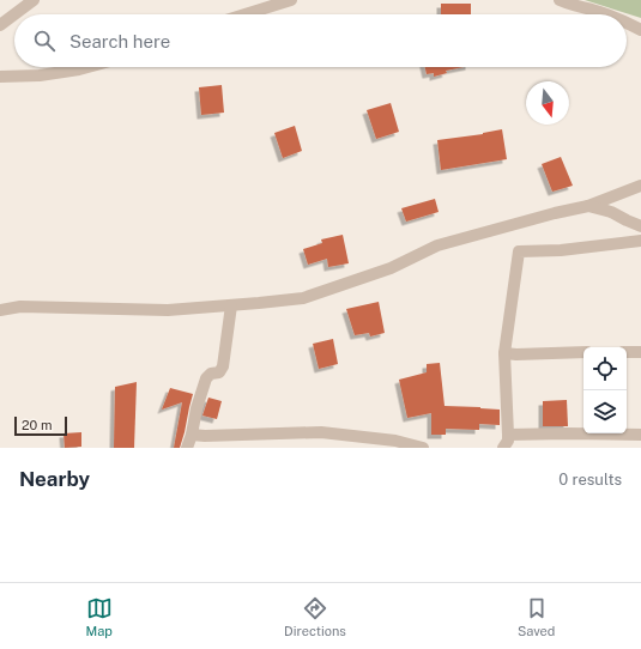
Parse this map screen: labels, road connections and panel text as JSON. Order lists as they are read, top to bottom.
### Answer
{
  "scale_bar": "20 m",
  "north": "bottom",
  "page": {
    "search": "Search here",
    "scale": "20 m",
    "heading": ["Nearby", "0 results"],
    "nav": ["Map", "Directions", "Saved"]
  }
}
